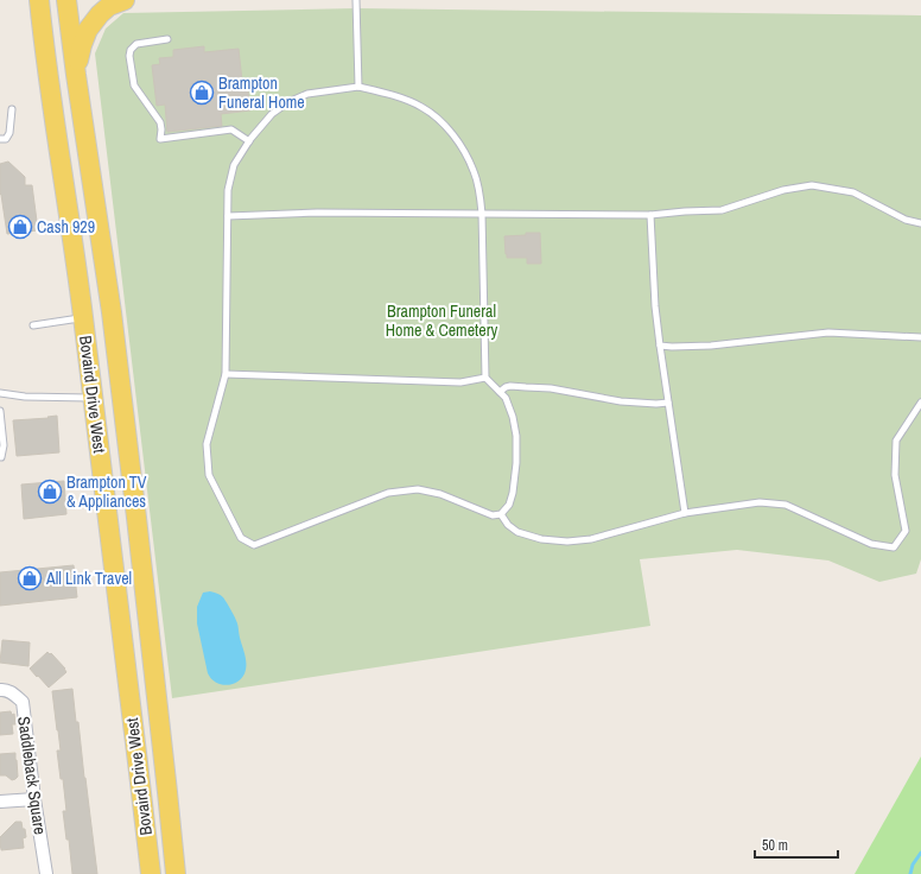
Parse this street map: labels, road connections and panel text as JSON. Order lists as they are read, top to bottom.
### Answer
{
  "streets": {
    "main road": ["Bovaird Drive West"],
    "street": ["Saddleback Square"]
  },
  "parks": ["Brampton Funeral Home & Cemetery"],
  "places": {
    "shop": [
      "Brampton Funeral Home",
      "Cash 929",
      "Brampton TV & Appliances",
      "All Link Travel"
    ]
  },
  "scale_bar": "50 m"
}
